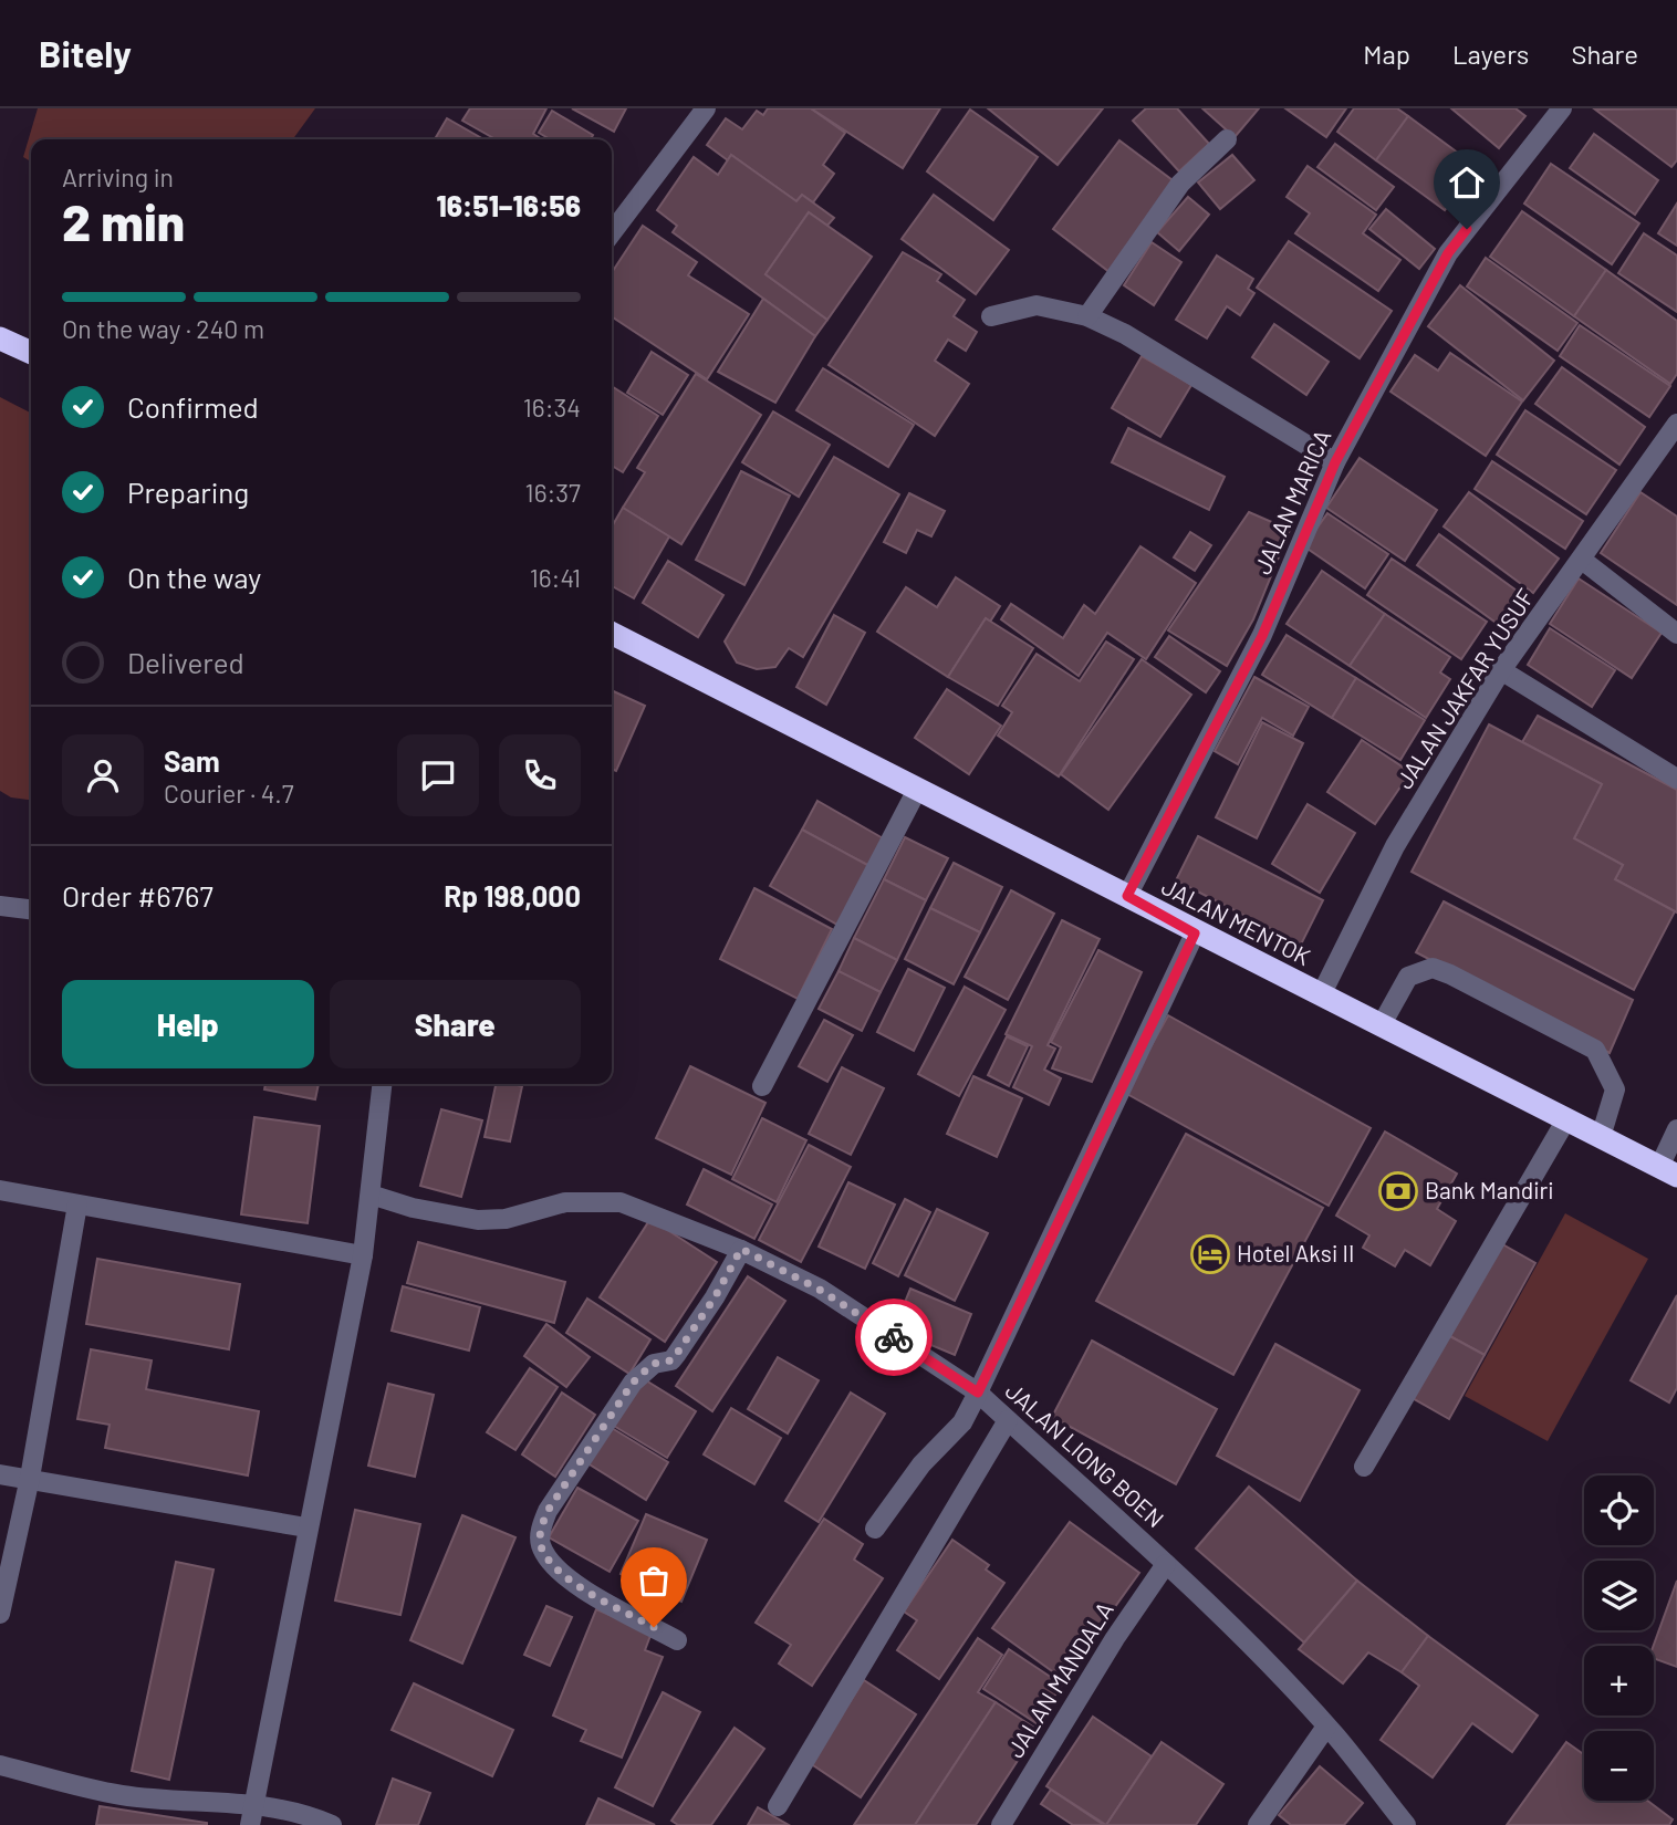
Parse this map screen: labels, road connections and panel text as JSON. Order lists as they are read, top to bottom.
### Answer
{
  "streets": {
    "highway": ["JALAN MENTOK"],
    "street": [
      "JALAN MARICA",
      "JALAN JAKFAR YUSUF",
      "JALAN LIONG BOEN",
      "JALAN MANDALA"
    ]
  },
  "crossings": [
    ["JALAN MARICA", "JALAN MENTOK"],
    ["JALAN JAKFAR YUSUF", "JALAN MENTOK"],
    ["JALAN MENTOK", "JALAN LIONG BOEN"],
    ["JALAN LIONG BOEN", "JALAN MANDALA"]
  ],
  "places": {
    "bank": ["Bank Mandiri"],
    "hotel": ["Hotel Aksi II"]
  },
  "page": {
    "header": "Bitely",
    "nav": ["Map", "Layers", "Share"],
    "heading": ["2 min", "Arriving in", "16:51–16:56"],
    "panel": [
      "Sam",
      "Courier · 4.7",
      "Order #6767",
      "Rp 198,000"
    ],
    "bar": "On the way · 240 m",
    "list": [
      ["Confirmed", "16:34"],
      ["Preparing", "16:37"],
      ["On the way", "16:41"],
      "Delivered"
    ],
    "buttons": ["Help", "Share"],
    "map_buttons": ["+", "−"]
  }
}
